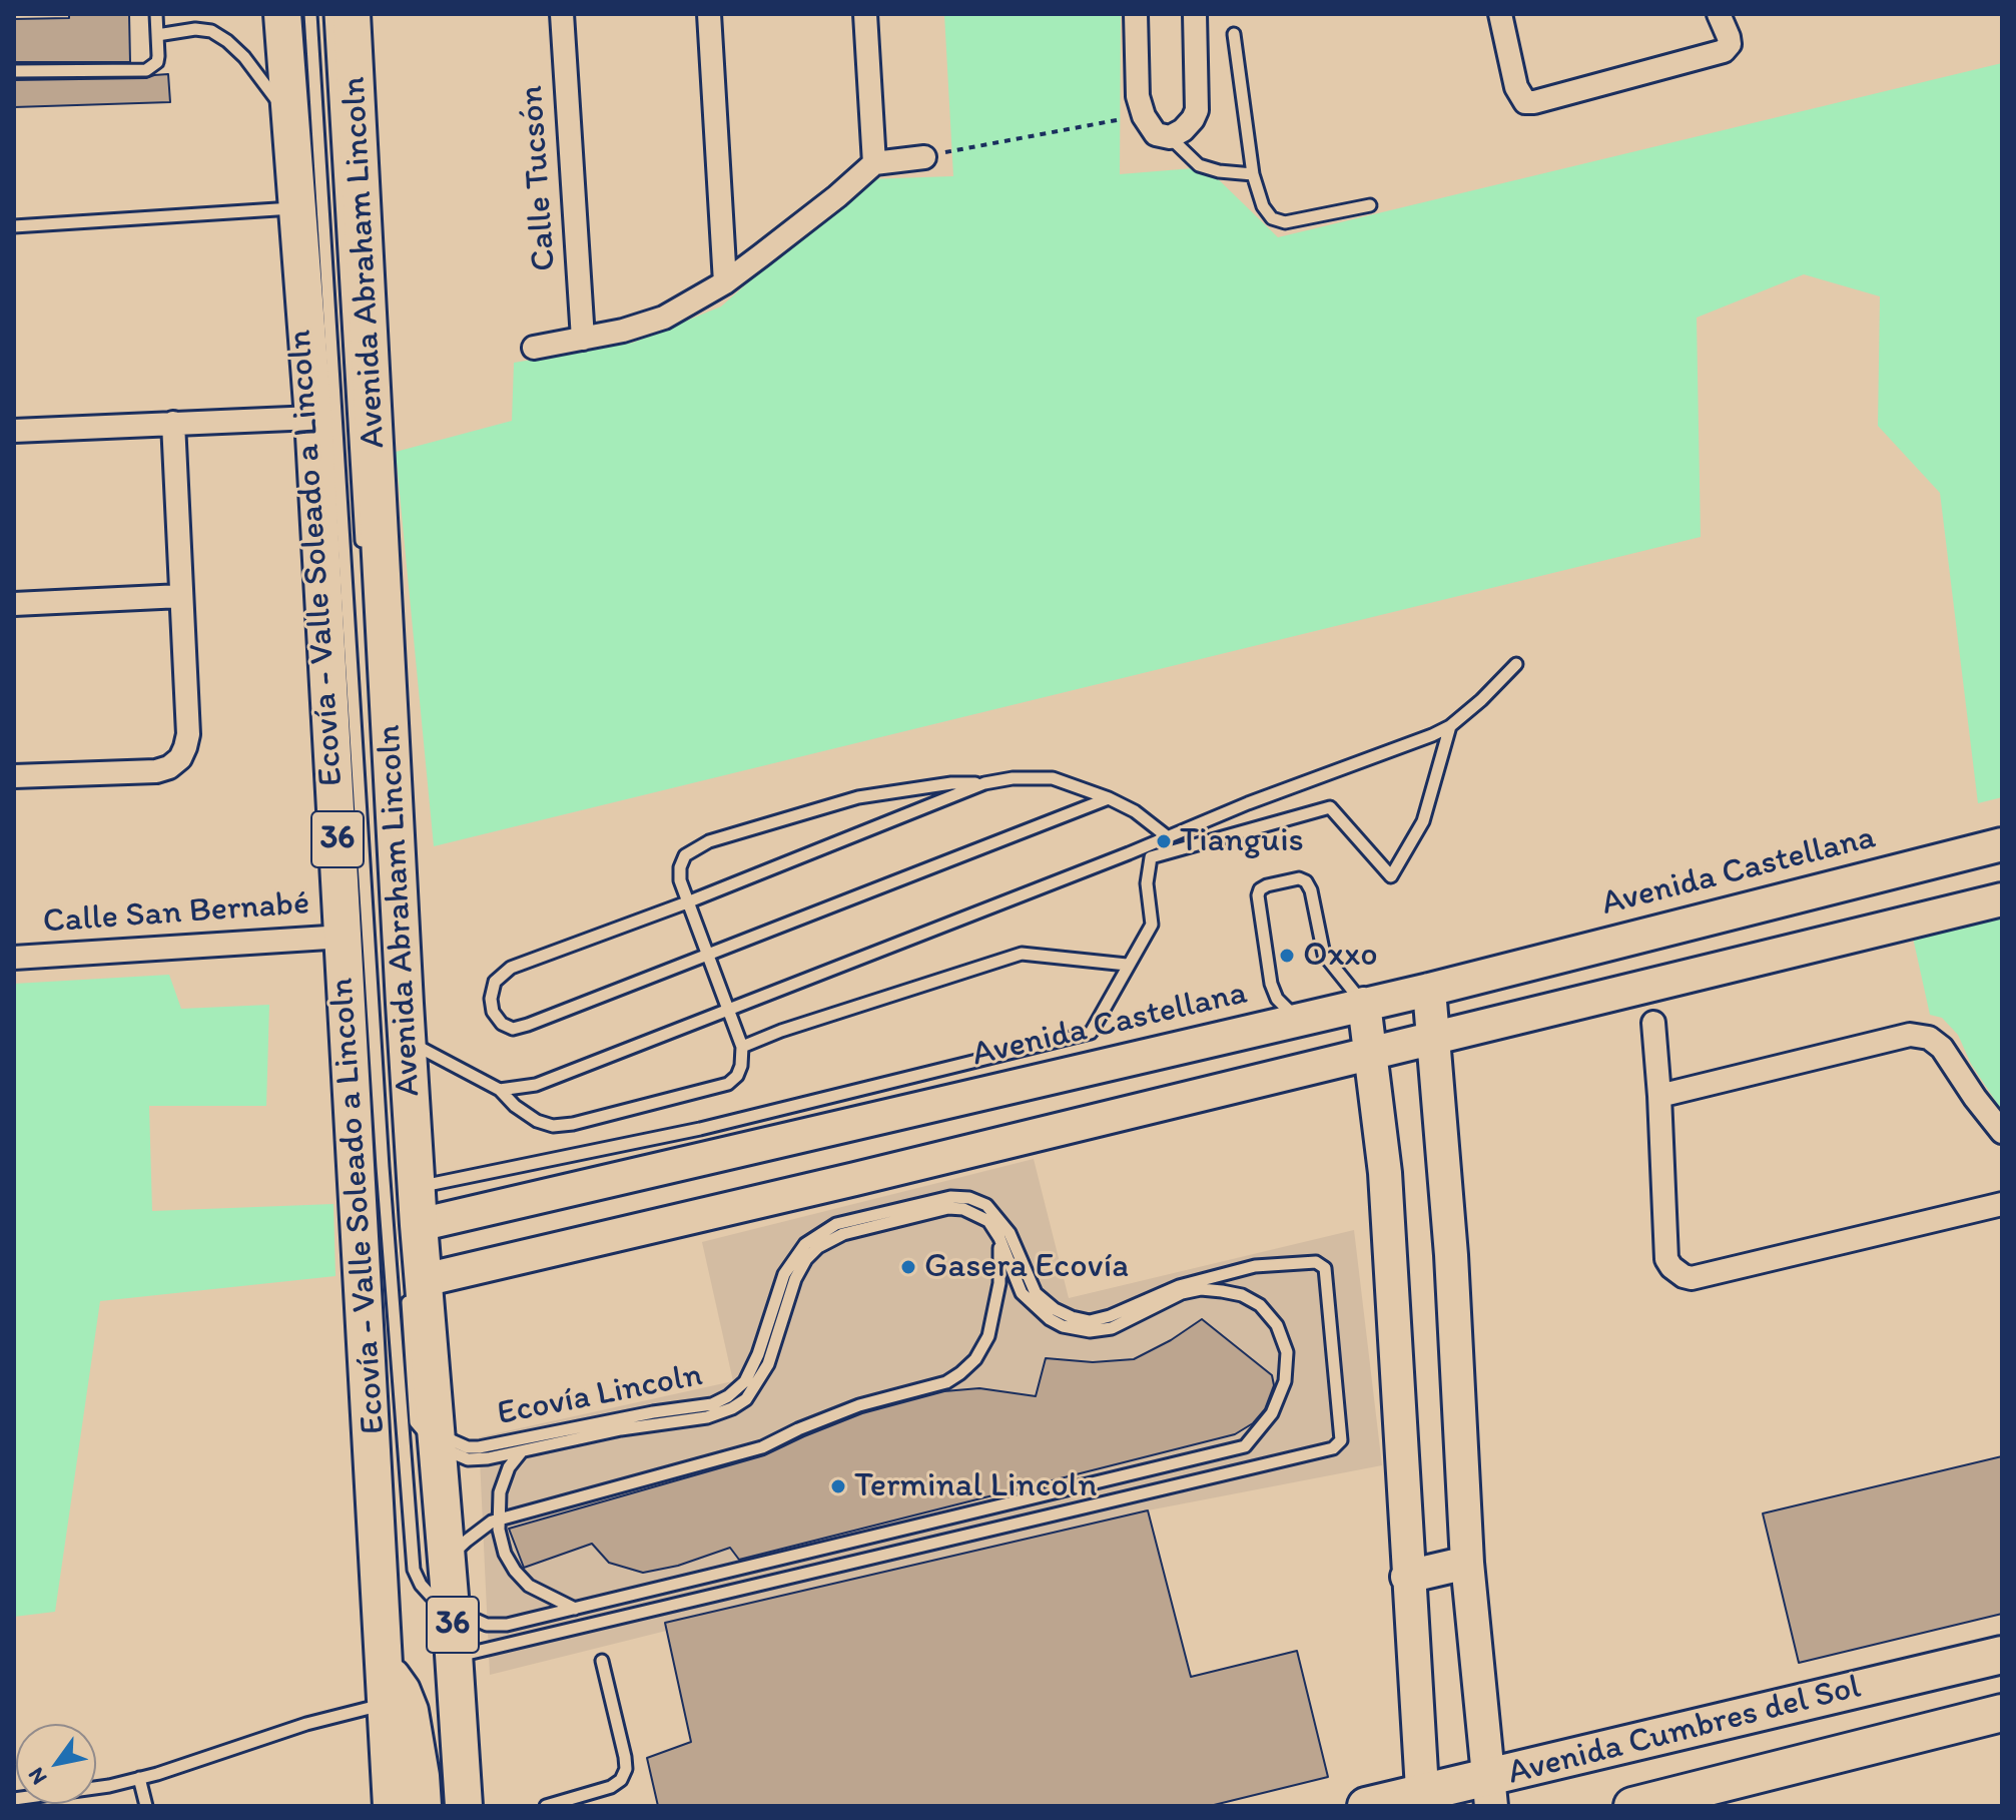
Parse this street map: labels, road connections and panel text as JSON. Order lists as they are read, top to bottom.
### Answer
{
  "streets": {
    "main road": ["Avenida Abraham Lincoln", "36", "Avenida Cumbres del Sol"],
    "street": ["Calle Tucsón", "Avenida Castellana", "Calle San Bernabé"],
    "lane": ["Ecovía - Valle Soleado a Lincoln", "Ecovía Lincoln"]
  },
  "crossings": [
    ["Avenida Abraham Lincoln", "Ecovía - Valle Soleado a Lincoln"],
    ["Avenida Abraham Lincoln", "36"],
    ["Avenida Abraham Lincoln", "Avenida Castellana"],
    ["Avenida Abraham Lincoln", "Ecovía Lincoln"],
    ["Ecovía - Valle Soleado a Lincoln", "36"],
    ["36", "Calle San Bernabé"]
  ],
  "places": [
    "Tianguis",
    "Oxxo",
    "Gasera Ecovía",
    "Terminal Lincoln"
  ],
  "north": "bottom left"
}
